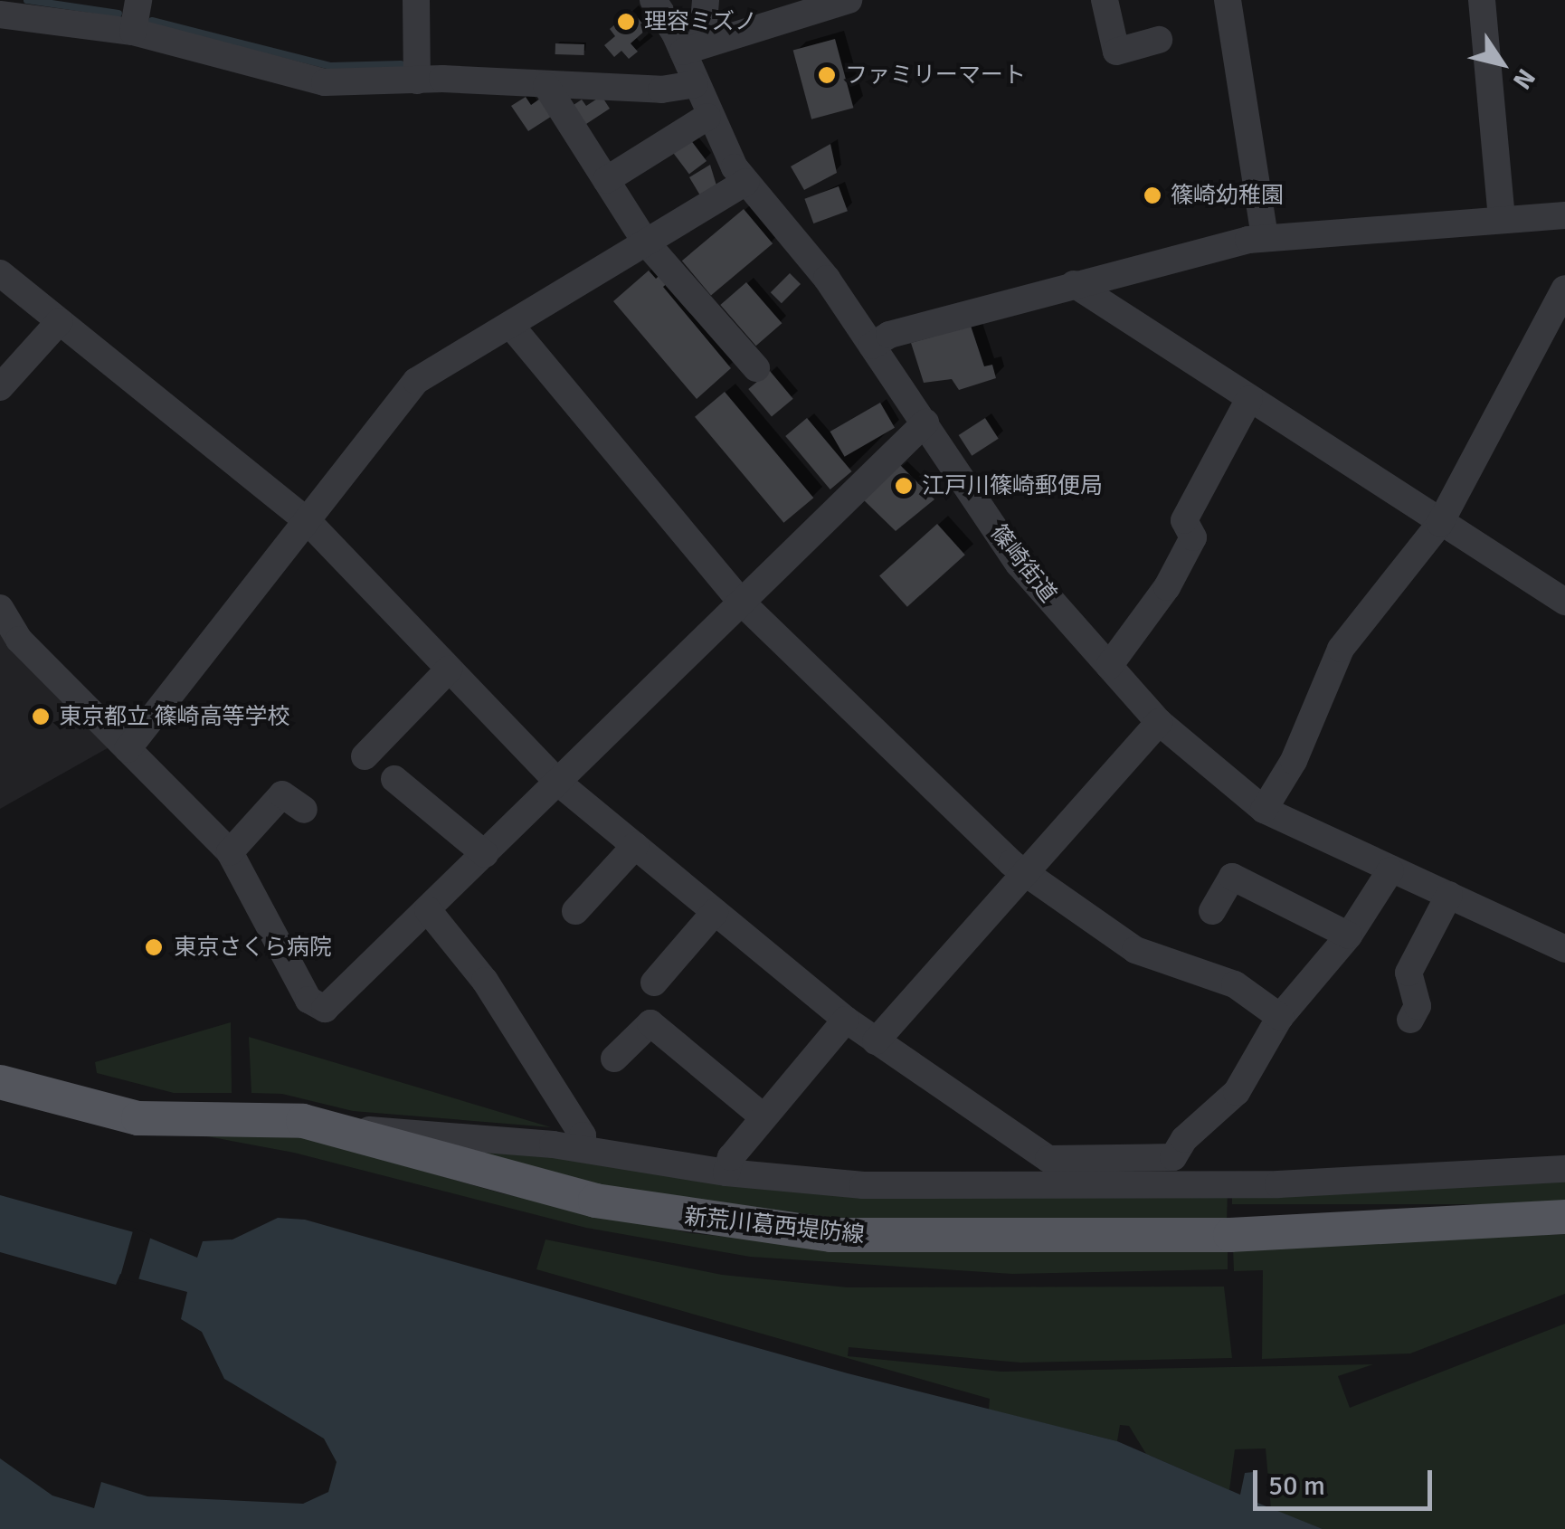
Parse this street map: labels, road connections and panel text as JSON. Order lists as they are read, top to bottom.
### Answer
{
  "streets": {
    "main road": ["新荒川葛西堤防線"],
    "street": ["篠崎街道"]
  },
  "places": [
    "理容ミズノ",
    "ファミリーマート",
    "篠崎幼稚園",
    "江戸川篠崎郵便局",
    "東京都立 篠崎高等学校",
    "東京さくら病院"
  ],
  "scale_bar": "50 m",
  "north": "bottom right"
}
